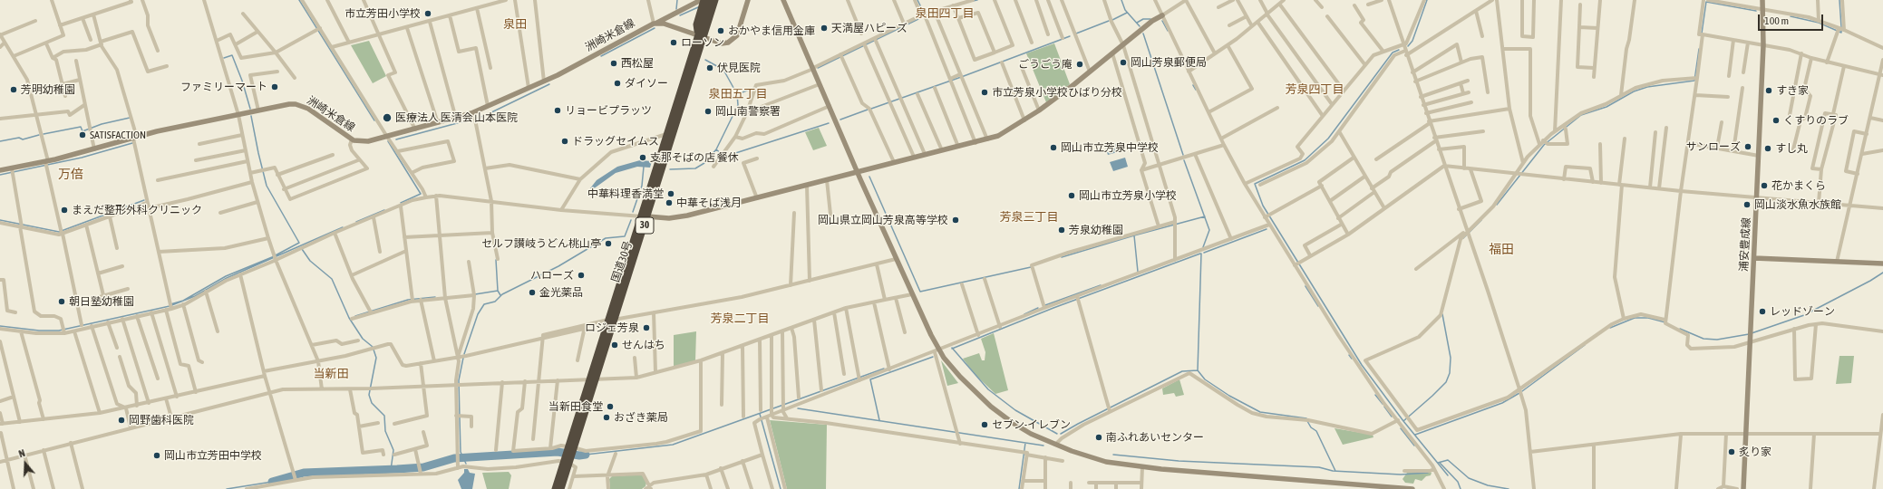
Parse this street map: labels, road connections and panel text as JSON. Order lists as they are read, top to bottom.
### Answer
{
  "streets": {
    "highway": ["30", "国道30号"],
    "street": ["洲崎米倉線", "浦安豊成線"]
  },
  "districts": [
    "泉田四丁目",
    "泉田",
    "芳泉四丁目",
    "泉田五丁目",
    "万倍",
    "芳泉三丁目",
    "福田",
    "芳泉二丁目",
    "当新田"
  ],
  "places": [
    "市立芳田小学校",
    "天満屋ハピーズ",
    "おかやま信用金庫",
    "ローソン",
    "岡山芳泉郵便局",
    "西松屋",
    "ごうごう庵",
    "伏見医院",
    "ダイソー",
    "ファミリーマート",
    "芳明幼稚園",
    "すき家",
    "市立芳泉小学校ひばり分校",
    "リョービプラッツ",
    "岡山南警察署",
    "医療法人 医清会 山本医院",
    "くすりのラブ",
    "SATISFACTION",
    "ドラッグセイムス",
    "サンローズ",
    "岡山市立芳泉中学校",
    "すし丸",
    "支那そばの店 餐休",
    "花かまくら",
    "中華料理香満堂",
    "岡山市立芳泉小学校",
    "中華そば浅月",
    "岡山淡水魚水族館",
    "まえだ整形外科クリニック",
    "岡山県立岡山芳泉高等学校",
    "芳泉幼稚園",
    "セルフ讃岐うどん桃山亭",
    "ハローズ",
    "金光薬品",
    "朝日塾幼稚園",
    "レッドゾーン",
    "ロジェ芳泉",
    "せんはち",
    "当新田食堂",
    "おざき薬局",
    "岡野歯科医院",
    "セブン-イレブン",
    "南ふれあいセンター",
    "炙り家",
    "岡山市立芳田中学校"
  ],
  "scale_bar": "100 m",
  "north": "top"
}
